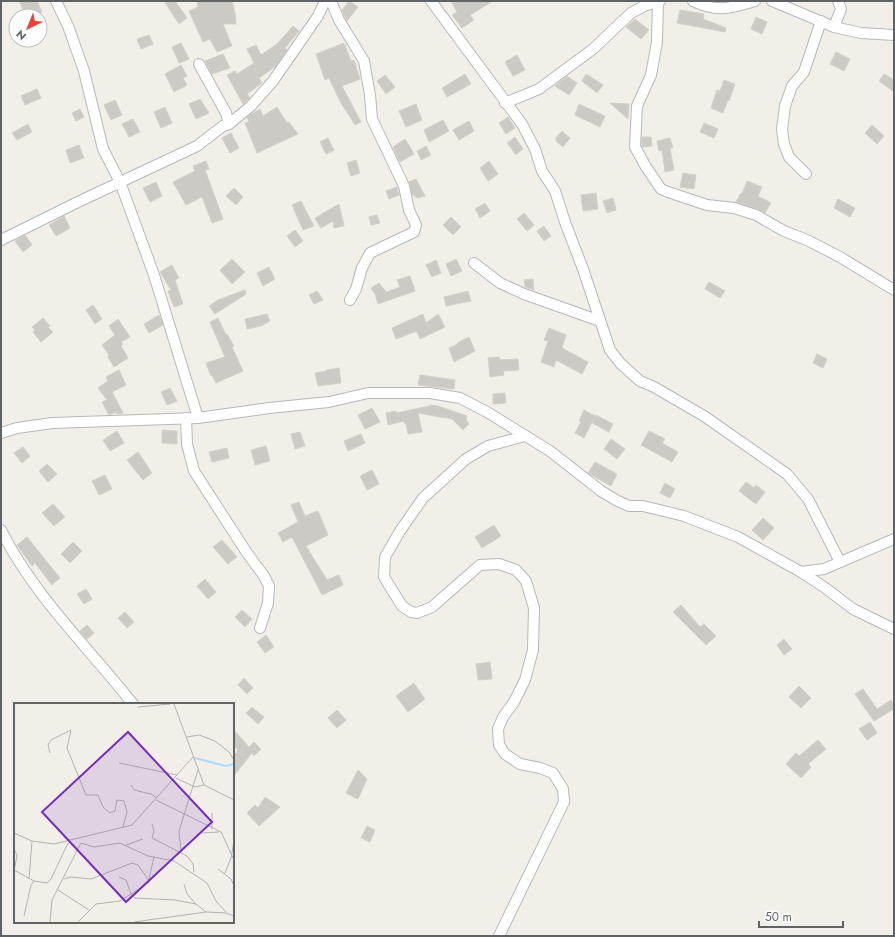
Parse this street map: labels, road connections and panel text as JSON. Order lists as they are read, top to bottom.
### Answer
{
  "scale_bar": "50 m",
  "north": "bottom left"
}
